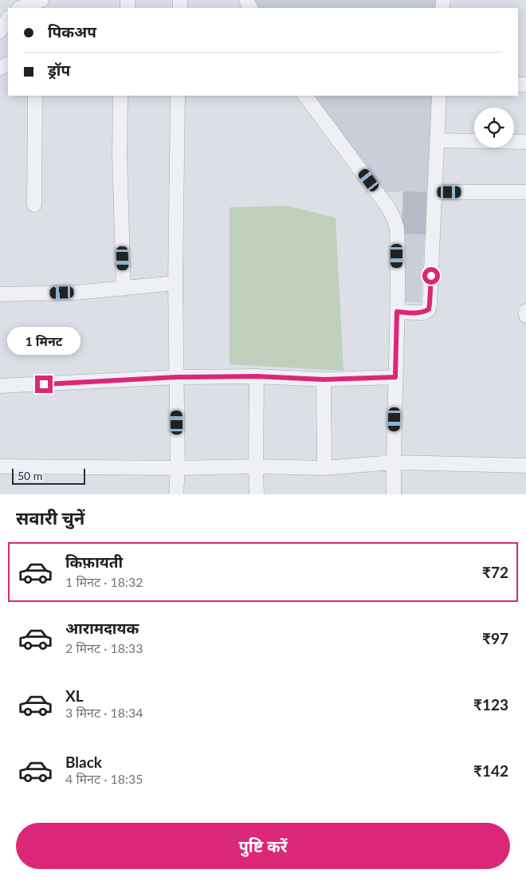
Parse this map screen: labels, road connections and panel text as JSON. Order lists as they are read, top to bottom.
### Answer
{
  "scale_bar": "50 m",
  "page": {
    "banner": ["पिकअप", "ड्रॉप"],
    "bubble": "1 मिनट",
    "scale": "50 m",
    "heading": "सवारी चुनें",
    "list": [
      {
        "name": "किफ़ायती",
        "note": "1 मिनट · 18:32",
        "value": "₹72"
      },
      {
        "name": "आरामदायक",
        "note": "2 मिनट · 18:33",
        "value": "₹97"
      },
      {
        "name": "XL",
        "note": "3 मिनट · 18:34",
        "value": "₹123"
      },
      {
        "name": "Black",
        "note": "4 मिनट · 18:35",
        "value": "₹142"
      }
    ],
    "buttons": "पुष्टि करें"
  }
}
